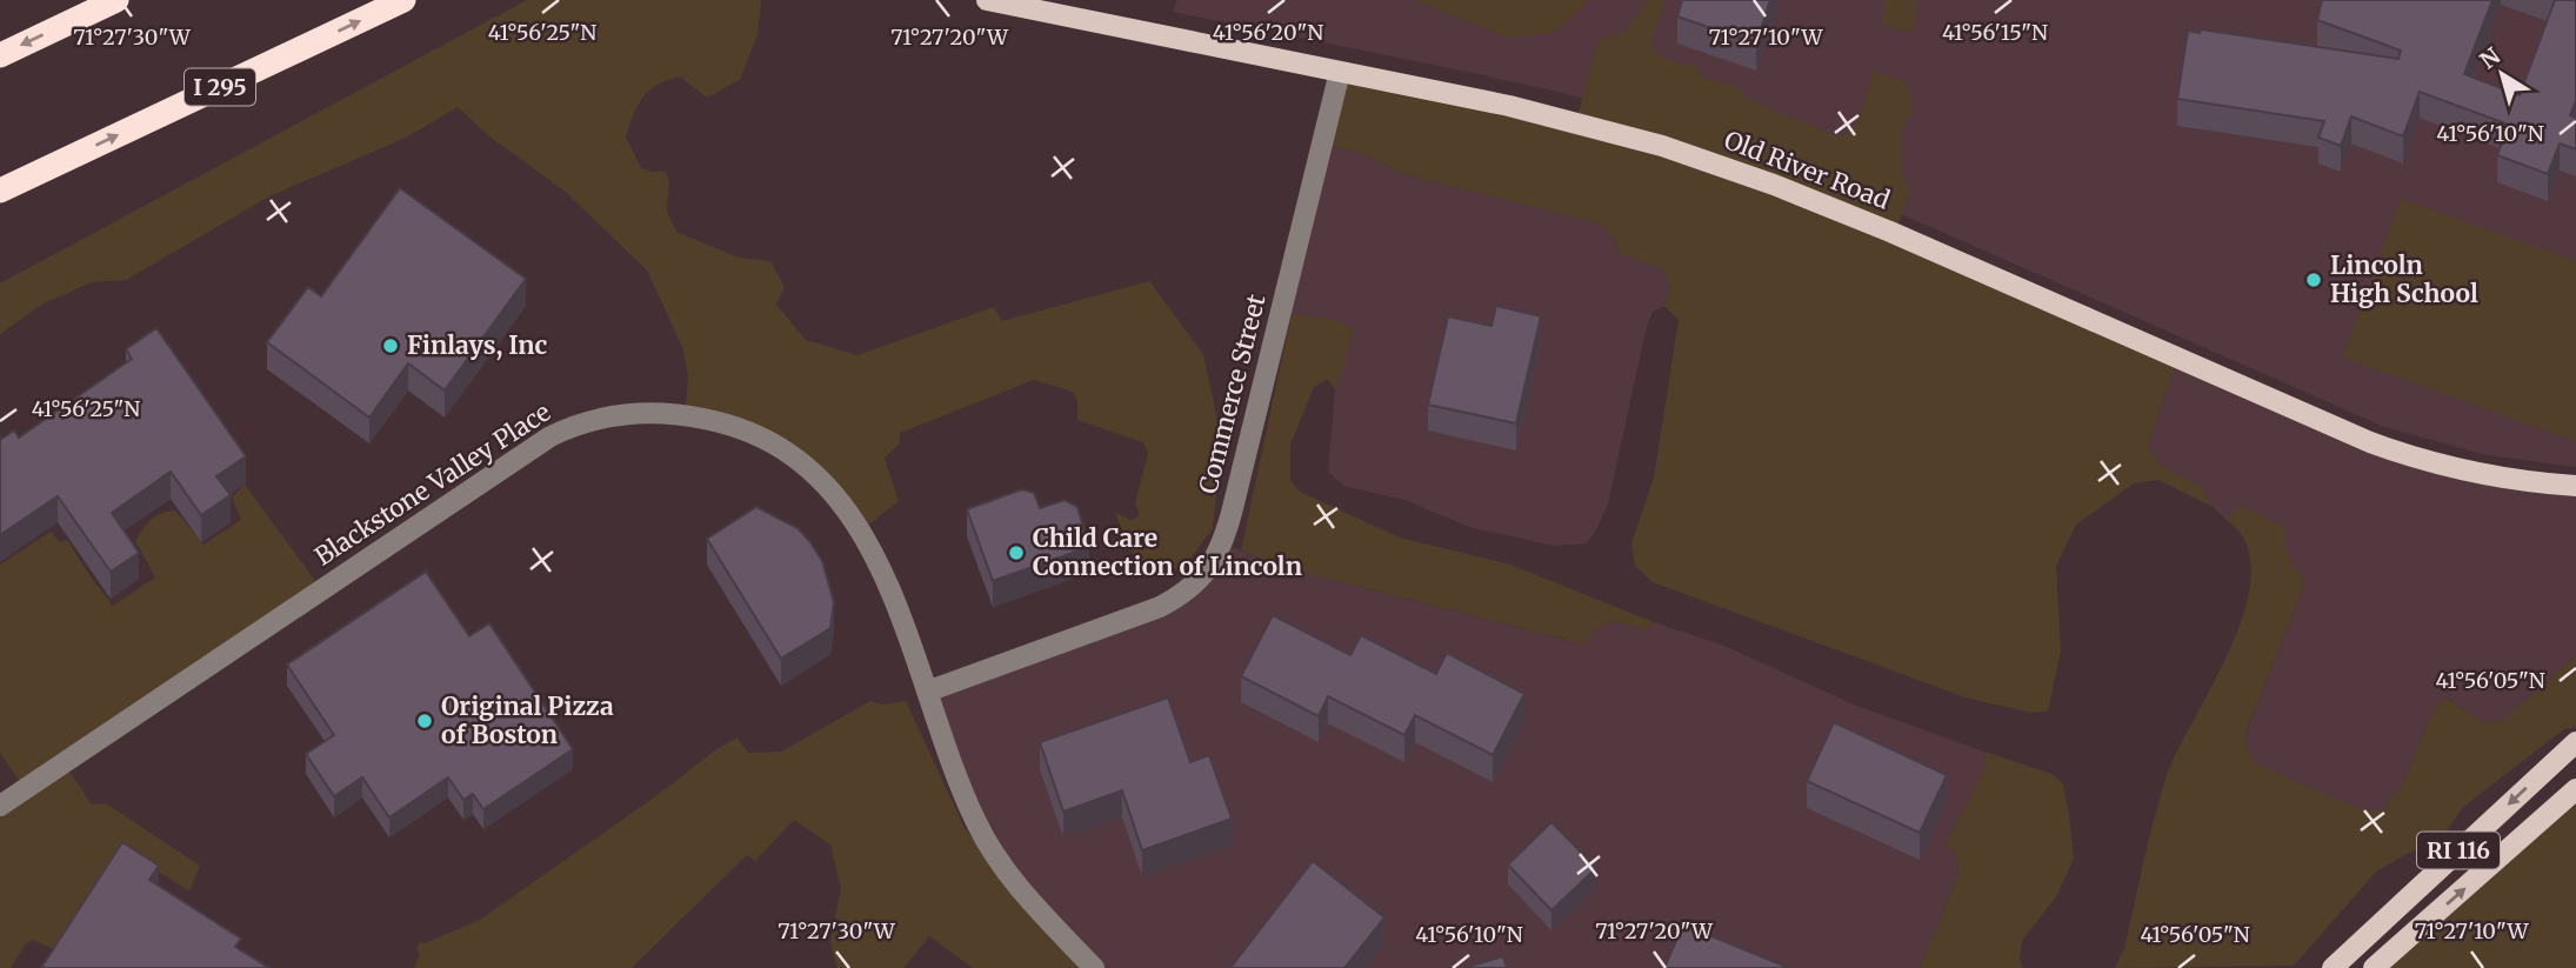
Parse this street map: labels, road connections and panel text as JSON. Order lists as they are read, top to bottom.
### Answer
{
  "streets": {
    "highway": ["I 295"],
    "main road": ["Old River Road", "RI 116"],
    "street": ["Commerce Street", "Blackstone Valley Place"]
  },
  "crossings": [
    ["Old River Road", "Commerce Street"],
    ["Commerce Street", "Blackstone Valley Place"]
  ],
  "places": [
    "Lincoln High School",
    "Finlays, Inc",
    "Child Care Connection of Lincoln",
    "Original Pizza of Boston"
  ],
  "north": "top left",
  "coordinates": [
    "41°56'25\"N",
    "41°56'20\"N",
    "41°56'15\"N",
    "71°27'30\"W",
    "71°27'20\"W",
    "71°27'10\"W",
    "41°56'10\"N",
    "41°56'05\"N"
  ]
}
